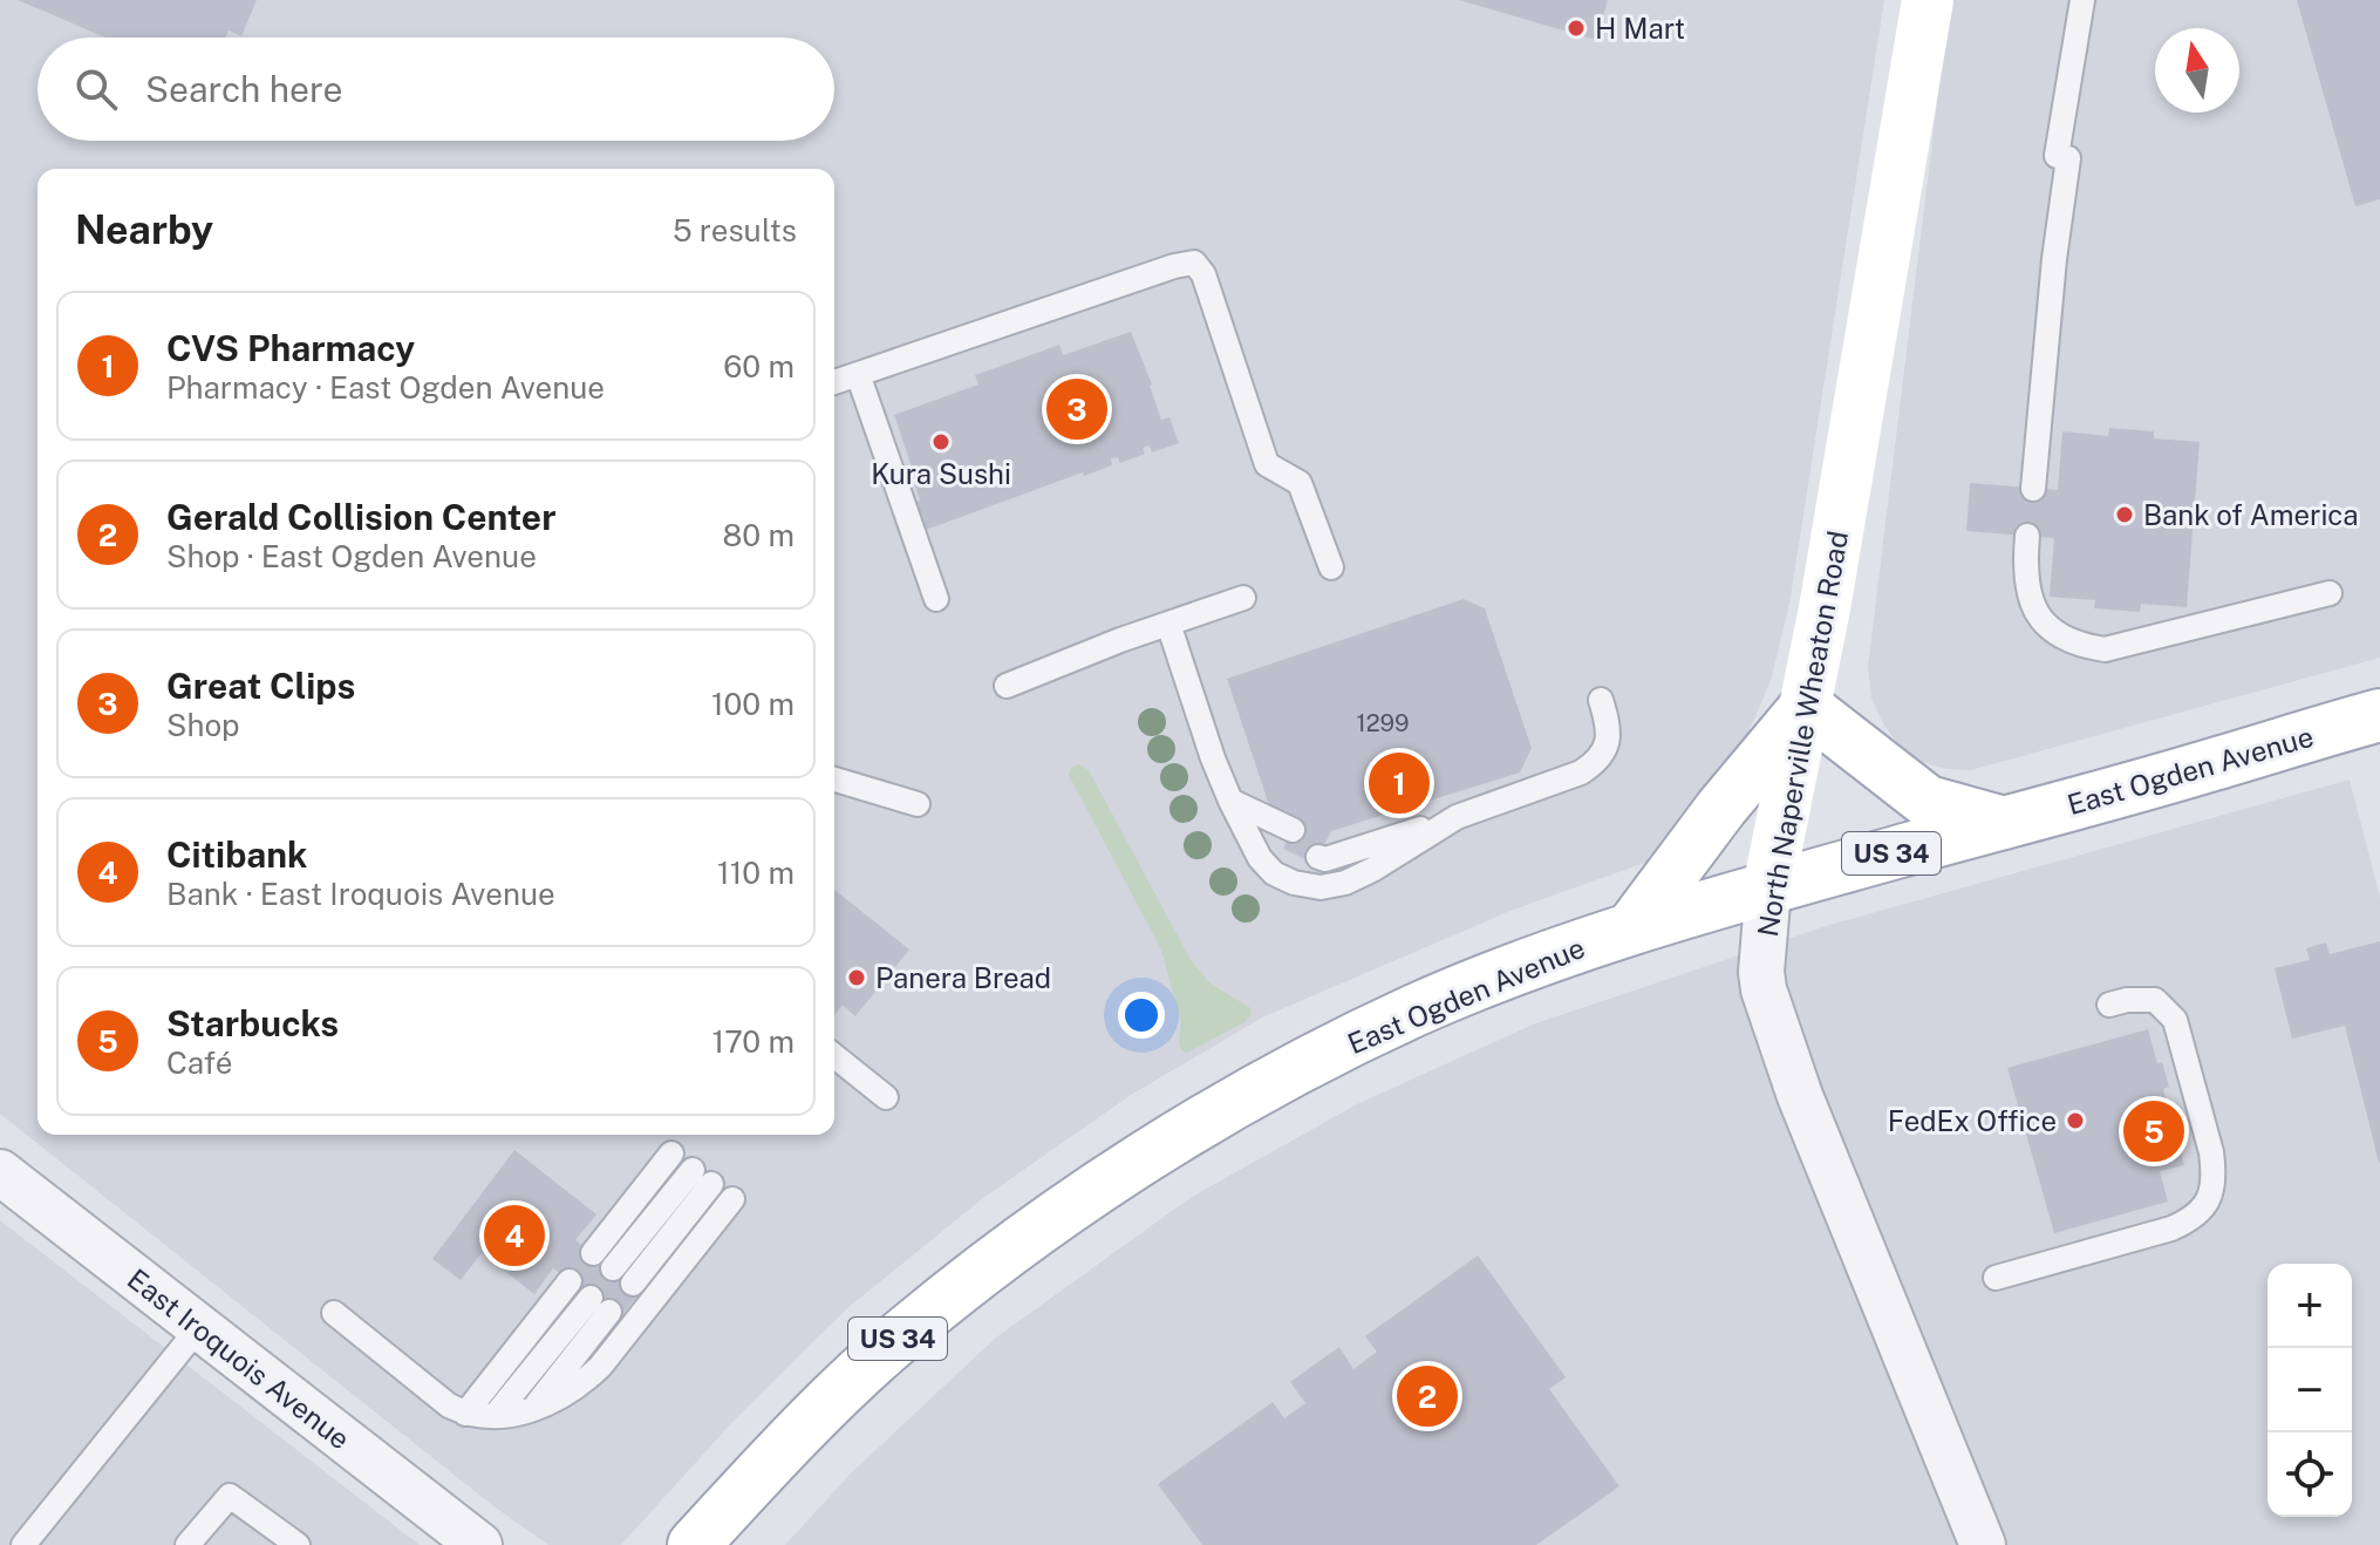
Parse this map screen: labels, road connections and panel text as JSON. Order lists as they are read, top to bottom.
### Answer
{
  "streets": {
    "main road": ["North Naperville Wheaton Road", "East Ogden Avenue", "US 34"],
    "street": ["East Iroquois Avenue"]
  },
  "crossings": [
    ["North Naperville Wheaton Road", "East Ogden Avenue"]
  ],
  "places": [
    "H Mart",
    "Kura Sushi",
    "Bank of America",
    "Panera Bread",
    "FedEx Office"
  ],
  "house_numbers": ["1299"],
  "north": "top",
  "page": {
    "search": "Search here",
    "heading": ["Nearby", "5 results"],
    "list": [
      {
        "mark": "1",
        "name": "CVS Pharmacy",
        "note": "Pharmacy · East Ogden Avenue",
        "value": "60 m"
      },
      {
        "mark": "2",
        "name": "Gerald Collision Center",
        "note": "Shop · East Ogden Avenue",
        "value": "80 m"
      },
      {
        "mark": "3",
        "name": "Great Clips",
        "note": "Shop",
        "value": "100 m"
      },
      {
        "mark": "4",
        "name": "Citibank",
        "note": "Bank · East Iroquois Avenue",
        "value": "110 m"
      },
      {
        "mark": "5",
        "name": "Starbucks",
        "note": "Café",
        "value": "170 m"
      }
    ],
    "pins": [
      "3",
      "1",
      "5",
      "4",
      "2"
    ],
    "map_buttons": ["+", "−"]
  }
}
